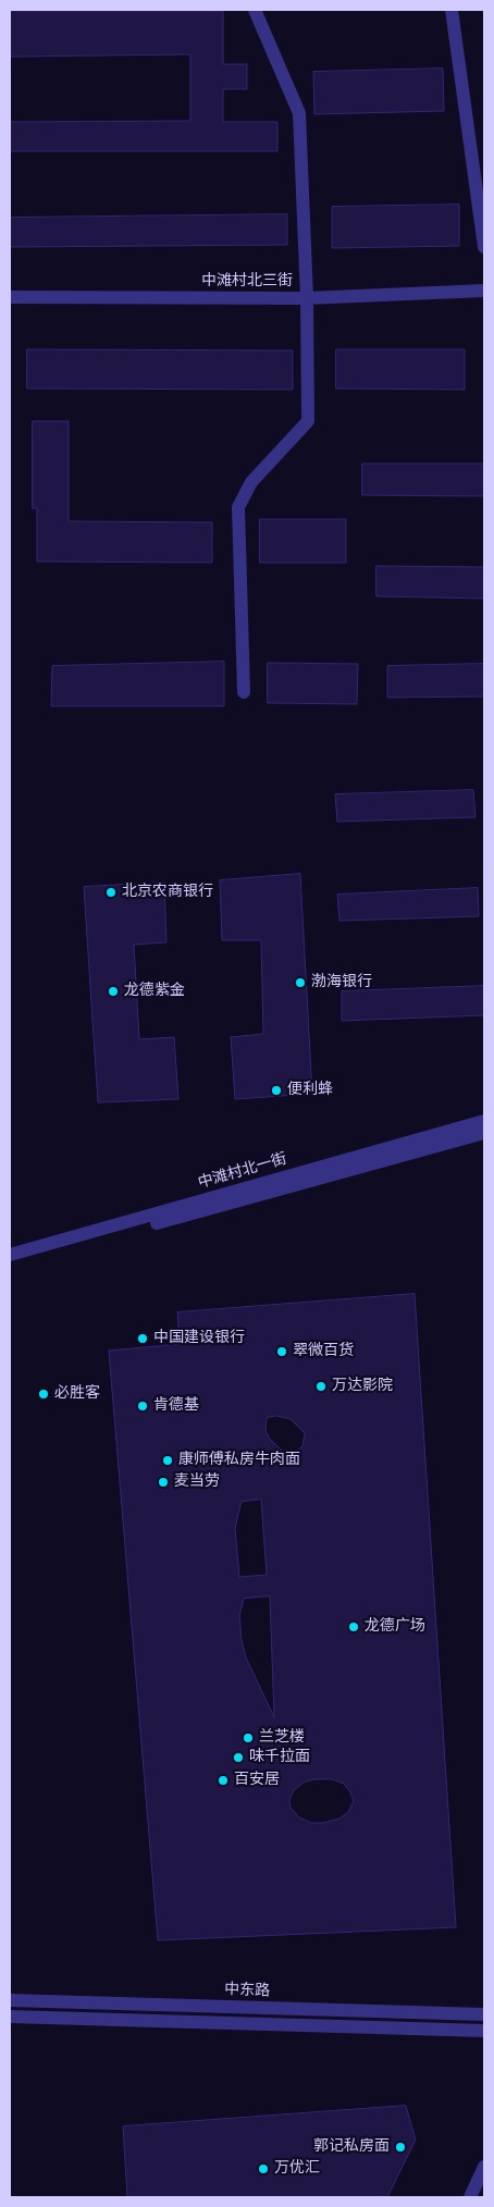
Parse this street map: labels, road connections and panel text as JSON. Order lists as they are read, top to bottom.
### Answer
{
  "streets": {
    "street": ["中滩村北三街", "中滩村北一街", "中东路"]
  },
  "places": [
    "北京农商银行",
    "渤海银行",
    "龙德紫金",
    "便利蜂",
    "中国建设银行",
    "翠微百货",
    "万达影院",
    "必胜客",
    "肯德基",
    "康师傅私房牛肉面",
    "麦当劳",
    "龙德广场",
    "兰芝楼",
    "味千拉面",
    "百安居",
    "郭记私房面",
    "万优汇"
  ]
}
